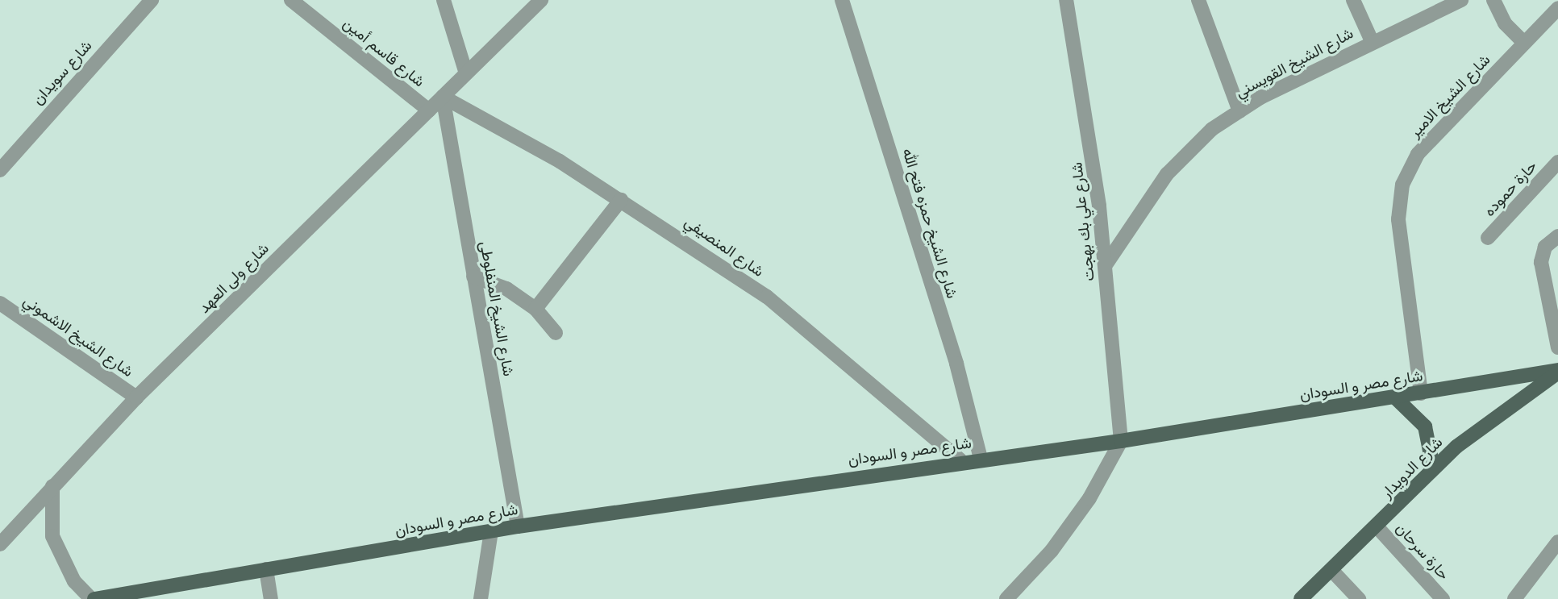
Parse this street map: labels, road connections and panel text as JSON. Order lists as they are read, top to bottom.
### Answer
{
  "streets": {
    "main road": ["شارع مصر و السودان", "شارع الدويدار"],
    "street": [
      "شارع قاسم أمين",
      "شارع الشيخ القويسني",
      "شارع سويدان",
      "شارع الشيخ الامير",
      "حارة حموده",
      "شارع علي بك بهجت",
      "شارع الشيخ حمزه فتح الله",
      "شارع المنصيفي",
      "شارع ولى العهد",
      "شارع الشيخ المنفلوطى",
      "شارع الشيخ الاشموني",
      "حارة سرحان"
    ]
  },
  "crossings": [
    ["شارع قاسم أمين", "شارع ولى العهد"],
    ["شارع الشيخ القويسني", "شارع علي بك بهجت"],
    ["شارع الشيخ الامير", "شارع مصر و السودان"],
    ["شارع علي بك بهجت", "شارع مصر و السودان"],
    ["شارع الشيخ حمزه فتح الله", "شارع مصر و السودان"],
    ["شارع المنصيفي", "شارع ولى العهد"],
    ["شارع المنصيفي", "شارع الشيخ المنفلوطى"],
    ["شارع المنصيفي", "شارع مصر و السودان"],
    ["شارع ولى العهد", "شارع الشيخ المنفلوطى"],
    ["شارع ولى العهد", "شارع الشيخ الاشموني"],
    ["شارع الشيخ المنفلوطى", "شارع مصر و السودان"],
    ["شارع مصر و السودان", "شارع الدويدار"],
    ["شارع الدويدار", "حارة سرحان"]
  ]
}
